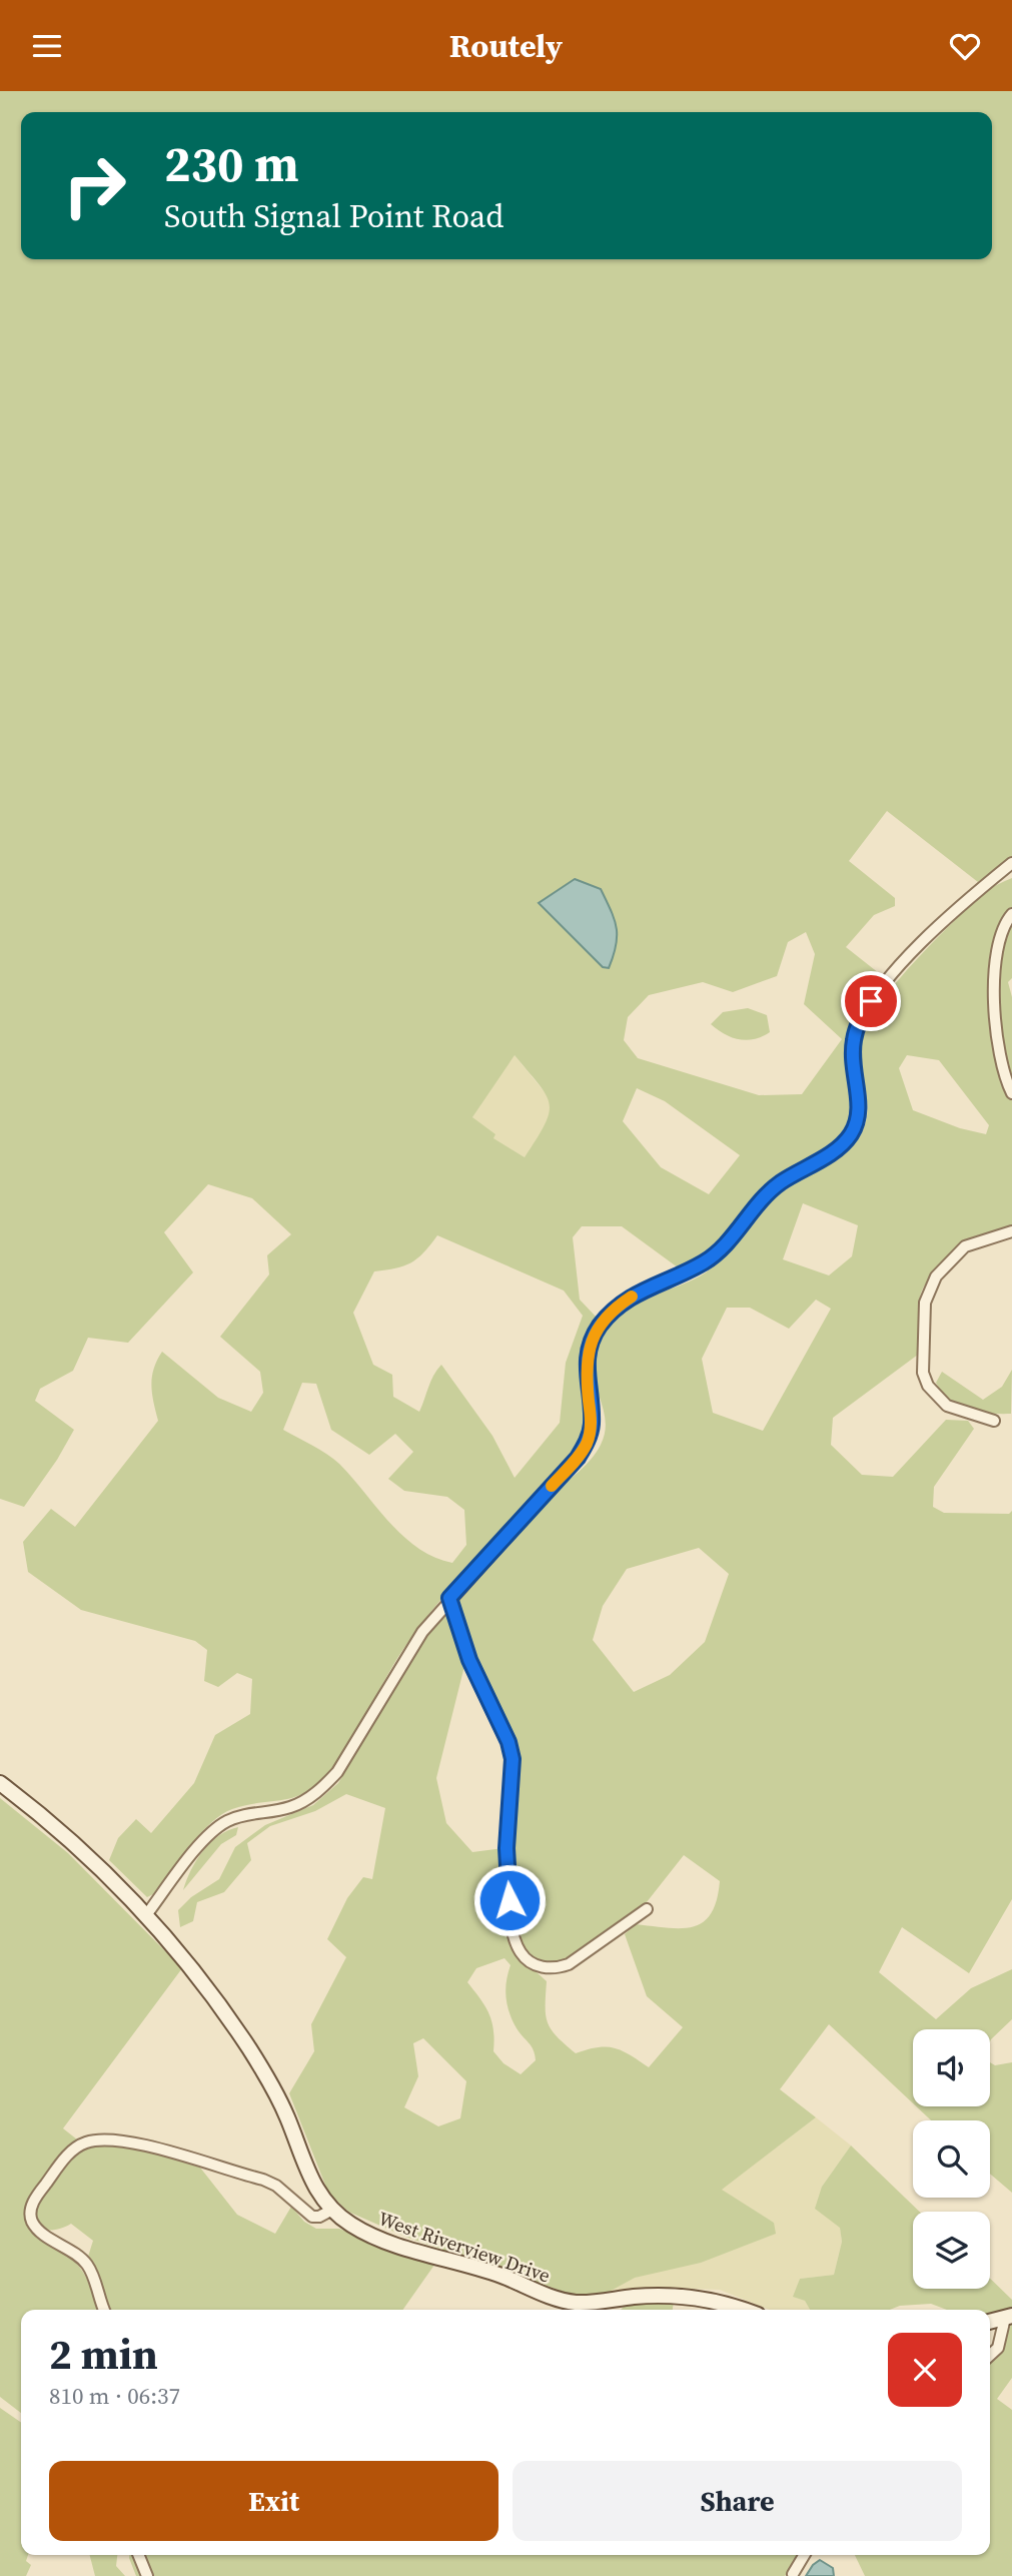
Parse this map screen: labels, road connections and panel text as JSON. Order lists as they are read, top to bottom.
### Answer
{
  "streets": {
    "street": ["West Riverview Drive"]
  },
  "page": {
    "header": "Routely",
    "turn": ["230 m", "South Signal Point Road"],
    "heading": ["2 min", "810 m · 06:37"],
    "buttons": ["Exit", "Share"]
  }
}
